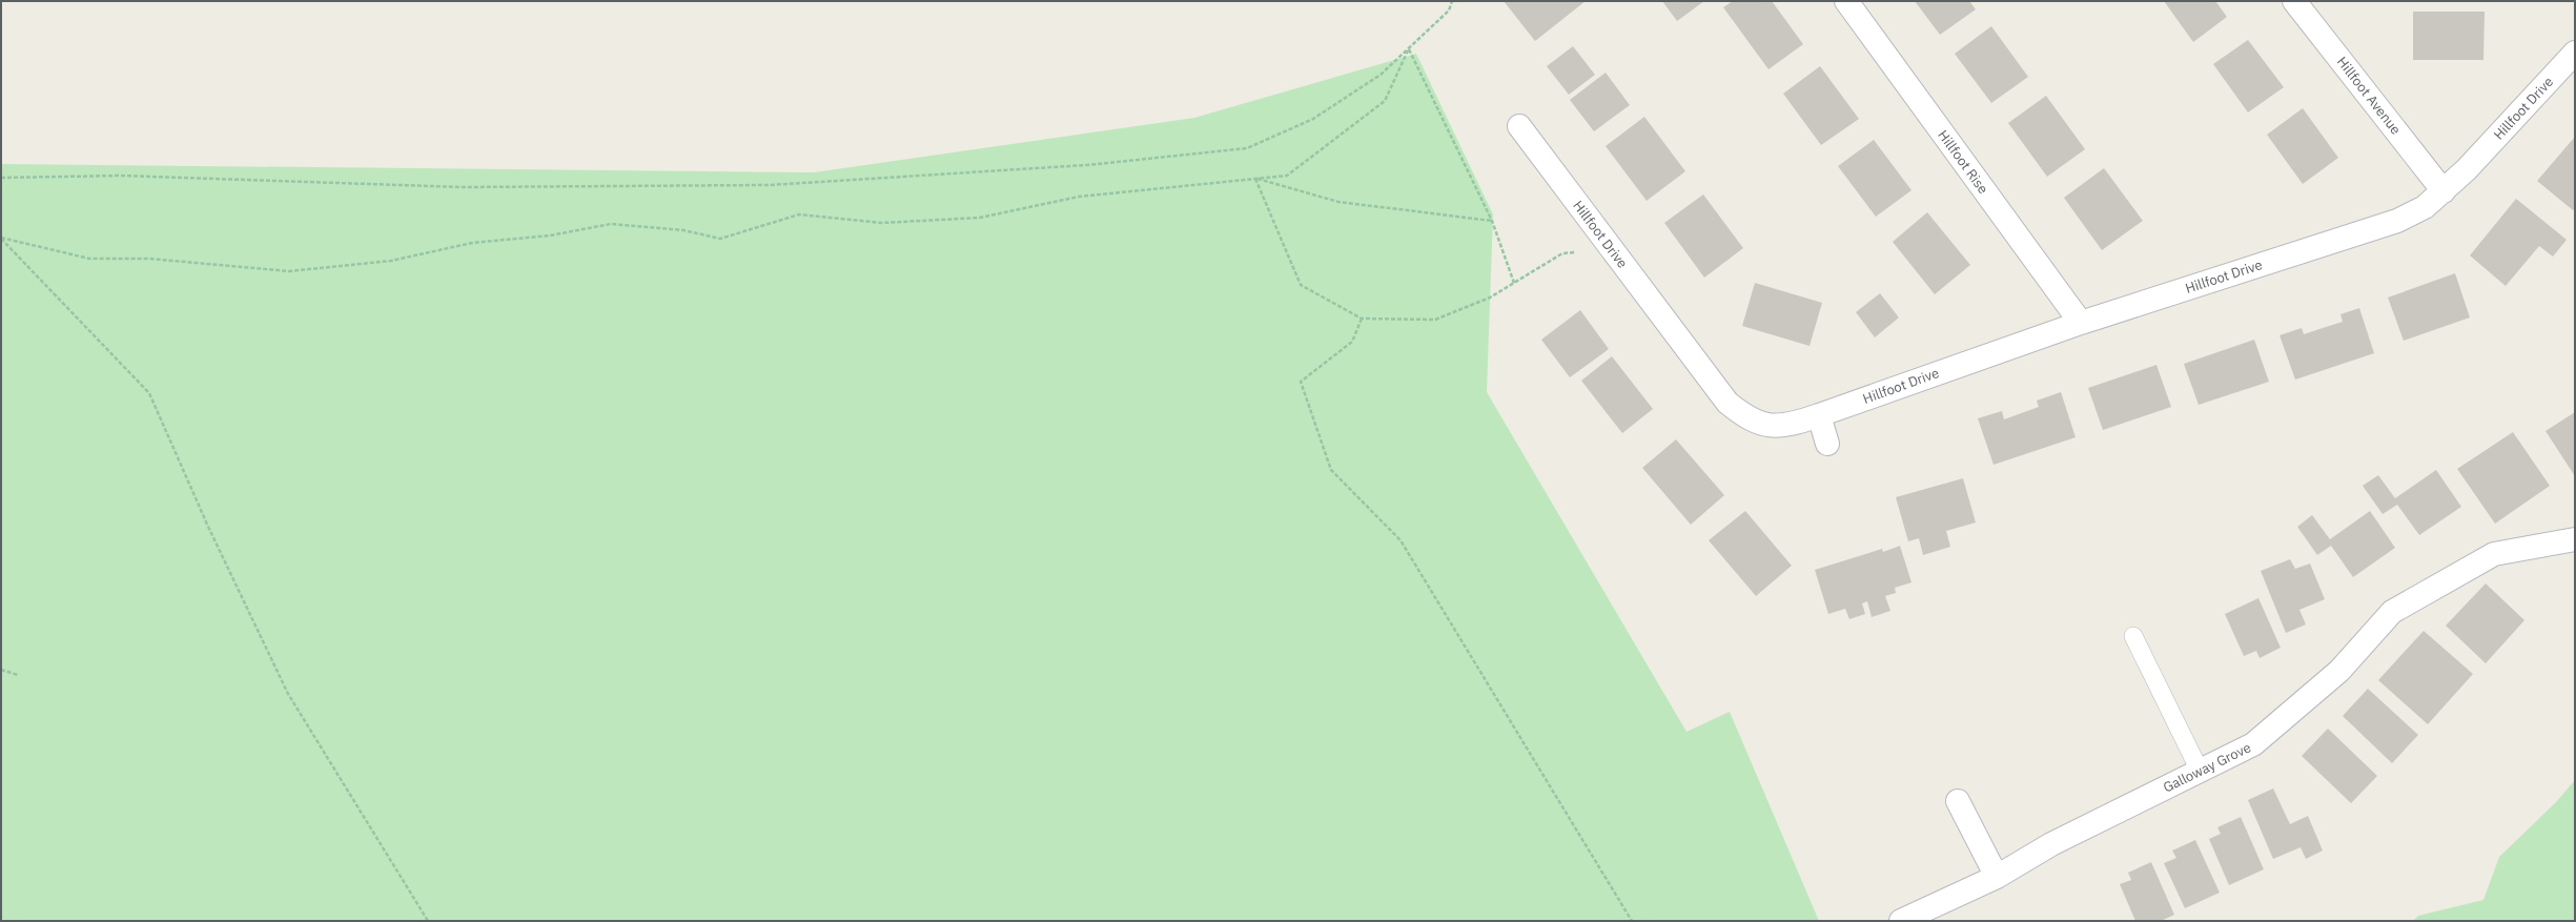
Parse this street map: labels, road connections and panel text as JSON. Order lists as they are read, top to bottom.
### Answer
{
  "streets": {
    "street": [
      "Hillfoot Avenue",
      "Hillfoot Drive",
      "Hillfoot Rise",
      "Galloway Grove"
    ]
  },
  "crossings": [
    ["Hillfoot Avenue", "Hillfoot Drive"],
    ["Hillfoot Drive", "Hillfoot Rise"]
  ]
}
